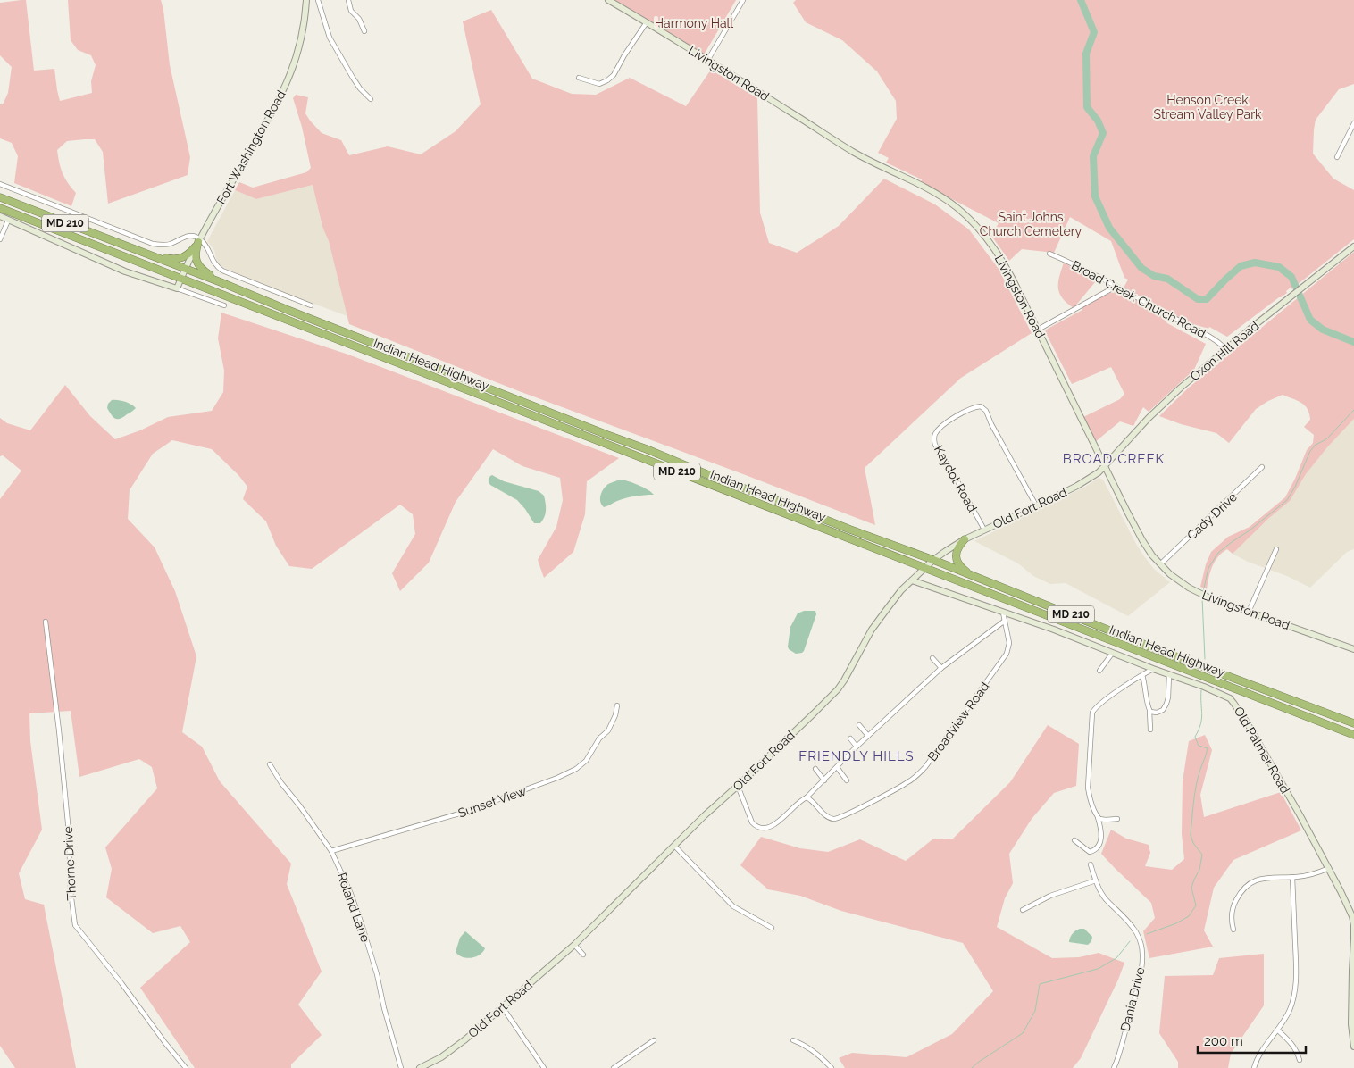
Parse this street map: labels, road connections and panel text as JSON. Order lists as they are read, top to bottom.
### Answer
{
  "streets": {
    "highway": ["MD 210", "Indian Head Highway"],
    "main road": [
      "Livingston Road",
      "Fort Washington Road",
      "Oxon Hill Road",
      "Old Fort Road",
      "Old Palmer Road"
    ],
    "street": [
      "Broad Creek Church Road",
      "Kaydot Road",
      "Cady Drive",
      "Broadview Road",
      "Sunset View",
      "Thorne Drive",
      "Roland Lane",
      "Dania Drive"
    ]
  },
  "crossings": [
    ["Livingston Road", "Oxon Hill Road"],
    ["Livingston Road", "Old Fort Road"],
    ["Livingston Road", "Cady Drive"],
    ["Fort Washington Road", "Indian Head Highway"],
    ["Broad Creek Church Road", "Oxon Hill Road"],
    ["Oxon Hill Road", "Old Fort Road"],
    ["Indian Head Highway", "Old Fort Road"],
    ["Kaydot Road", "Old Fort Road"],
    ["Old Fort Road", "Old Palmer Road"],
    ["Broadview Road", "Old Palmer Road"],
    ["Sunset View", "Roland Lane"]
  ],
  "districts": ["BROAD CREEK", "FRIENDLY HILLS"],
  "parks": ["Harmony Hall", "Henson Creek Stream Valley Park", "Saint Johns Church Cemetery"],
  "scale_bar": "200 m"
}
